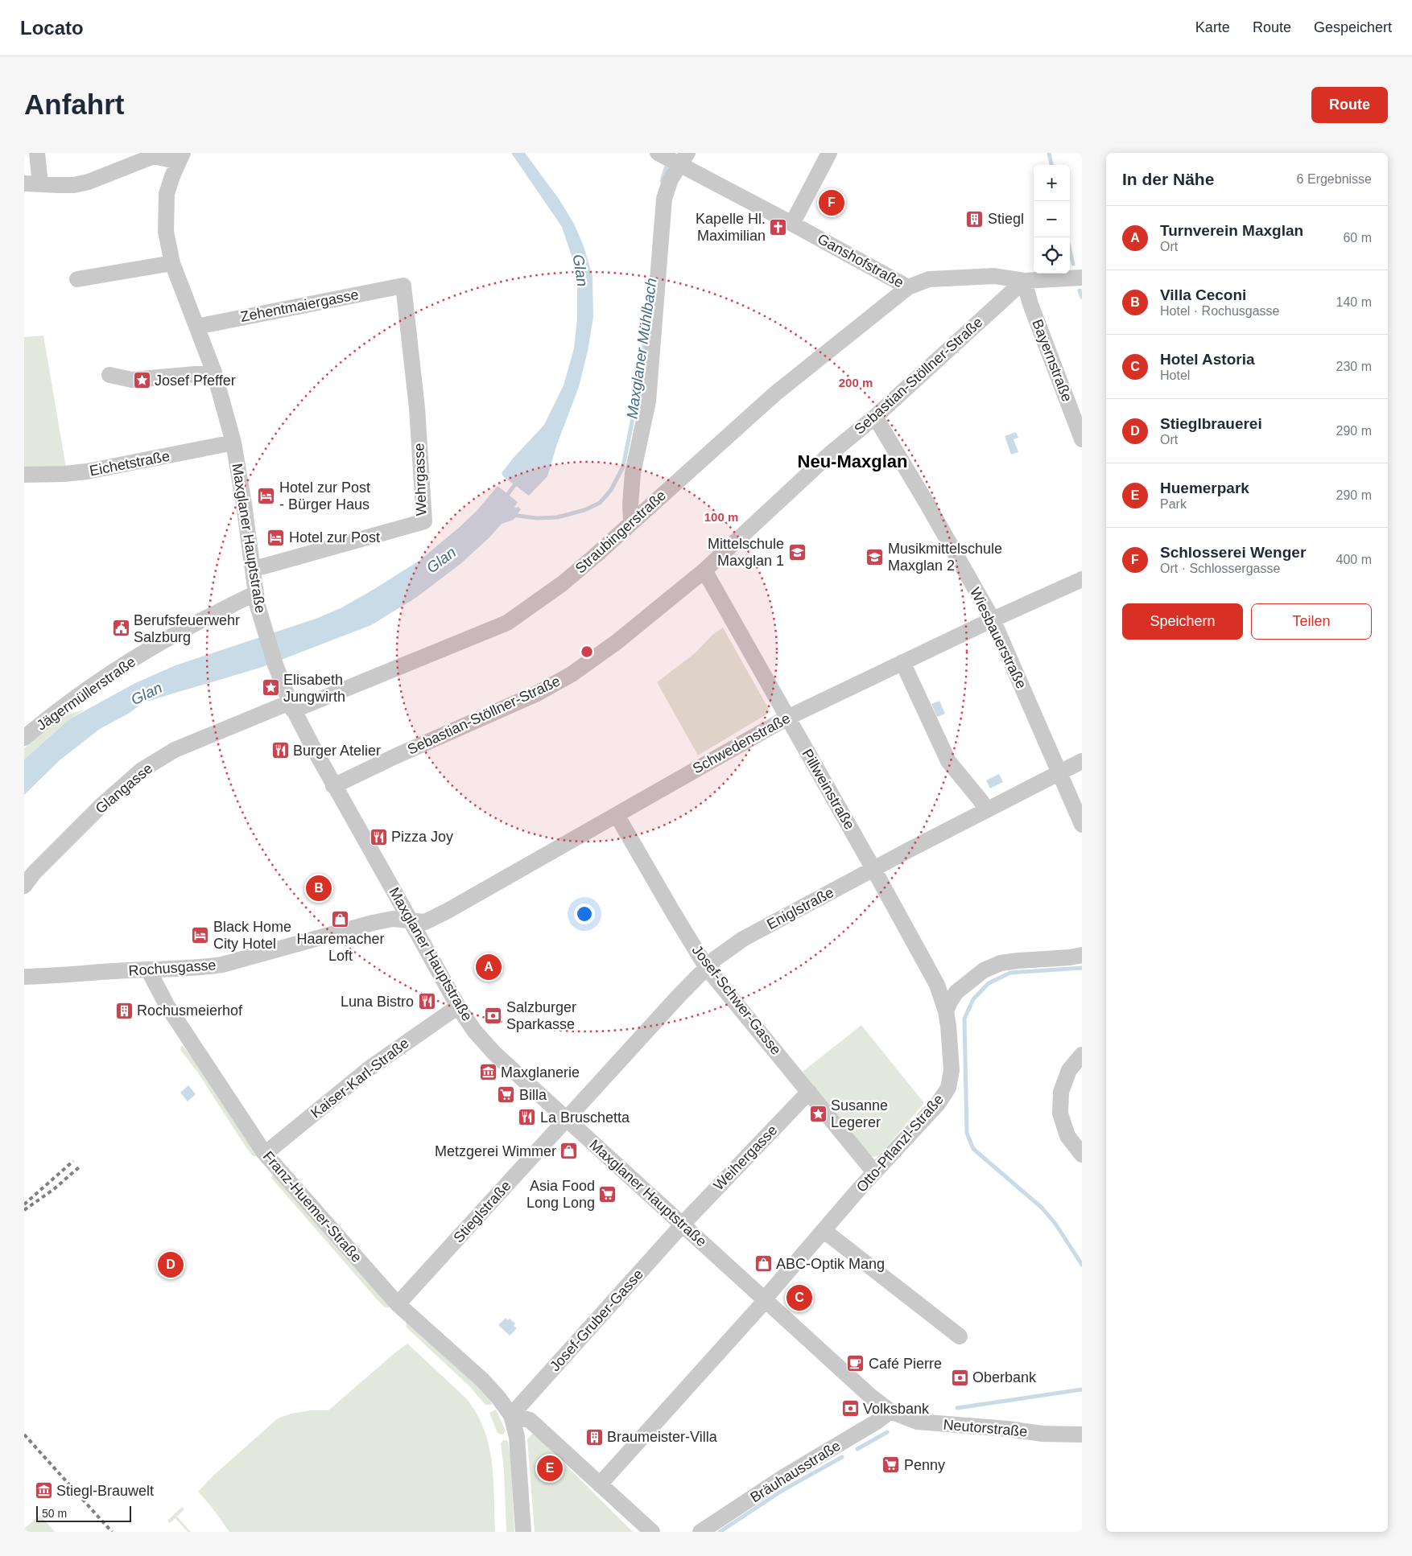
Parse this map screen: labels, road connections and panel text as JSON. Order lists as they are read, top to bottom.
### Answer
{
  "streets": {
    "street": [
      "Ganshofstraße",
      "Zehentmaiergasse",
      "Bayernstraße",
      "Sebastian-Stöllner-Straße",
      "Eichetstraße",
      "Wehrgasse",
      "Straubingerstraße",
      "Maxglaner Hauptstraße",
      "Wiesbauerstraße",
      "Jägermüllerstraße",
      "Schwedenstraße",
      "Glangasse",
      "Pillweinstraße",
      "Eniglstraße",
      "Rochusgasse",
      "Josef-Schwer-Gasse",
      "Kaiser-Karl-Straße",
      "Otto-Pflanzl-Straße",
      "Weihergasse",
      "Franz-Huemer-Straße",
      "Stieglstraße",
      "Josef-Gruber-Gasse",
      "Neutorstraße",
      "Bräuhausstraße"
    ]
  },
  "crossings": [
    ["Ganshofstraße", "Bayernstraße"],
    ["Ganshofstraße", "Sebastian-Stöllner-Straße"],
    ["Ganshofstraße", "Straubingerstraße"],
    ["Zehentmaiergasse", "Wehrgasse"],
    ["Zehentmaiergasse", "Maxglaner Hauptstraße"],
    ["Bayernstraße", "Sebastian-Stöllner-Straße"],
    ["Sebastian-Stöllner-Straße", "Maxglaner Hauptstraße"],
    ["Sebastian-Stöllner-Straße", "Wiesbauerstraße"],
    ["Sebastian-Stöllner-Straße", "Pillweinstraße"],
    ["Eichetstraße", "Maxglaner Hauptstraße"],
    ["Wehrgasse", "Maxglaner Hauptstraße"],
    ["Straubingerstraße", "Maxglaner Hauptstraße"],
    ["Straubingerstraße", "Glangasse"],
    ["Maxglaner Hauptstraße", "Jägermüllerstraße"],
    ["Maxglaner Hauptstraße", "Schwedenstraße"],
    ["Maxglaner Hauptstraße", "Glangasse"],
    ["Maxglaner Hauptstraße", "Eniglstraße"],
    ["Maxglaner Hauptstraße", "Rochusgasse"],
    ["Maxglaner Hauptstraße", "Kaiser-Karl-Straße"],
    ["Maxglaner Hauptstraße", "Otto-Pflanzl-Straße"],
    ["Maxglaner Hauptstraße", "Weihergasse"],
    ["Maxglaner Hauptstraße", "Stieglstraße"],
    ["Maxglaner Hauptstraße", "Josef-Gruber-Gasse"],
    ["Maxglaner Hauptstraße", "Neutorstraße"],
    ["Maxglaner Hauptstraße", "Bräuhausstraße"],
    ["Wiesbauerstraße", "Schwedenstraße"],
    ["Wiesbauerstraße", "Eniglstraße"],
    ["Schwedenstraße", "Pillweinstraße"],
    ["Schwedenstraße", "Rochusgasse"],
    ["Schwedenstraße", "Josef-Schwer-Gasse"],
    ["Pillweinstraße", "Eniglstraße"],
    ["Pillweinstraße", "Otto-Pflanzl-Straße"],
    ["Eniglstraße", "Josef-Schwer-Gasse"],
    ["Eniglstraße", "Stieglstraße"],
    ["Rochusgasse", "Franz-Huemer-Straße"],
    ["Josef-Schwer-Gasse", "Otto-Pflanzl-Straße"],
    ["Josef-Schwer-Gasse", "Weihergasse"],
    ["Kaiser-Karl-Straße", "Franz-Huemer-Straße"],
    ["Weihergasse", "Josef-Gruber-Gasse"],
    ["Franz-Huemer-Straße", "Stieglstraße"],
    ["Franz-Huemer-Straße", "Josef-Gruber-Gasse"],
    ["Neutorstraße", "Bräuhausstraße"]
  ],
  "districts": ["Neu-Maxglan"],
  "water": ["Glan", "Maxglaner Mühlbach"],
  "places": {
    "building": ["Stiegl", "Rochusmeierhof", "Braumeister-Villa"],
    "church": ["Kapelle Hl. Maximilian"],
    "place": ["Josef Pfeffer", "Elisabeth Jungwirth", "Susanne Legerer"],
    "hotel": ["Hotel zur Post - Bürger Haus", "Hotel zur Post", "Black Home City Hotel"],
    "school or university": ["Mittelschule Maxglan 1", "Musikmittelschule Maxglan 2"],
    "public building": ["Berufsfeuerwehr Salzburg"],
    "restaurant": [
      "Burger Atelier",
      "Pizza Joy",
      "Luna Bistro",
      "La Bruschetta"
    ],
    "shop": ["Haaremacher Loft", "Metzgerei Wimmer", "ABC-Optik Mang"],
    "bank": ["Salzburger Sparkasse", "Oberbank", "Volksbank"],
    "museum": ["Maxglanerie", "Stiegl-Brauwelt"],
    "supermarket": ["Billa", "Asia Food Long Long", "Penny"],
    "cafe": ["Café Pierre"]
  },
  "scale_bar": "50 m",
  "page": {
    "header": "Locato",
    "nav": ["Karte", "Route", "Gespeichert"],
    "buttons": [
      "Route",
      ["Speichern", "Teilen"]
    ],
    "title": "Anfahrt",
    "heading": ["In der Nähe", "6 Ergebnisse"],
    "map_buttons": ["+", "−"],
    "pins": [
      "F",
      "B",
      "A",
      "D",
      "C",
      "E"
    ],
    "list": [
      {
        "mark": "A",
        "name": "Turnverein Maxglan",
        "note": "Ort",
        "value": "60 m"
      },
      {
        "mark": "B",
        "name": "Villa Ceconi",
        "note": "Hotel · Rochusgasse",
        "value": "140 m"
      },
      {
        "mark": "C",
        "name": "Hotel Astoria",
        "note": "Hotel",
        "value": "230 m"
      },
      {
        "mark": "D",
        "name": "Stieglbrauerei",
        "note": "Ort",
        "value": "290 m"
      },
      {
        "mark": "E",
        "name": "Huemerpark",
        "note": "Park",
        "value": "290 m"
      },
      {
        "mark": "F",
        "name": "Schlosserei Wenger",
        "note": "Ort · Schlossergasse",
        "value": "400 m"
      }
    ],
    "scale": "50 m"
  },
  "rings": ["200 m", "100 m"]
}
